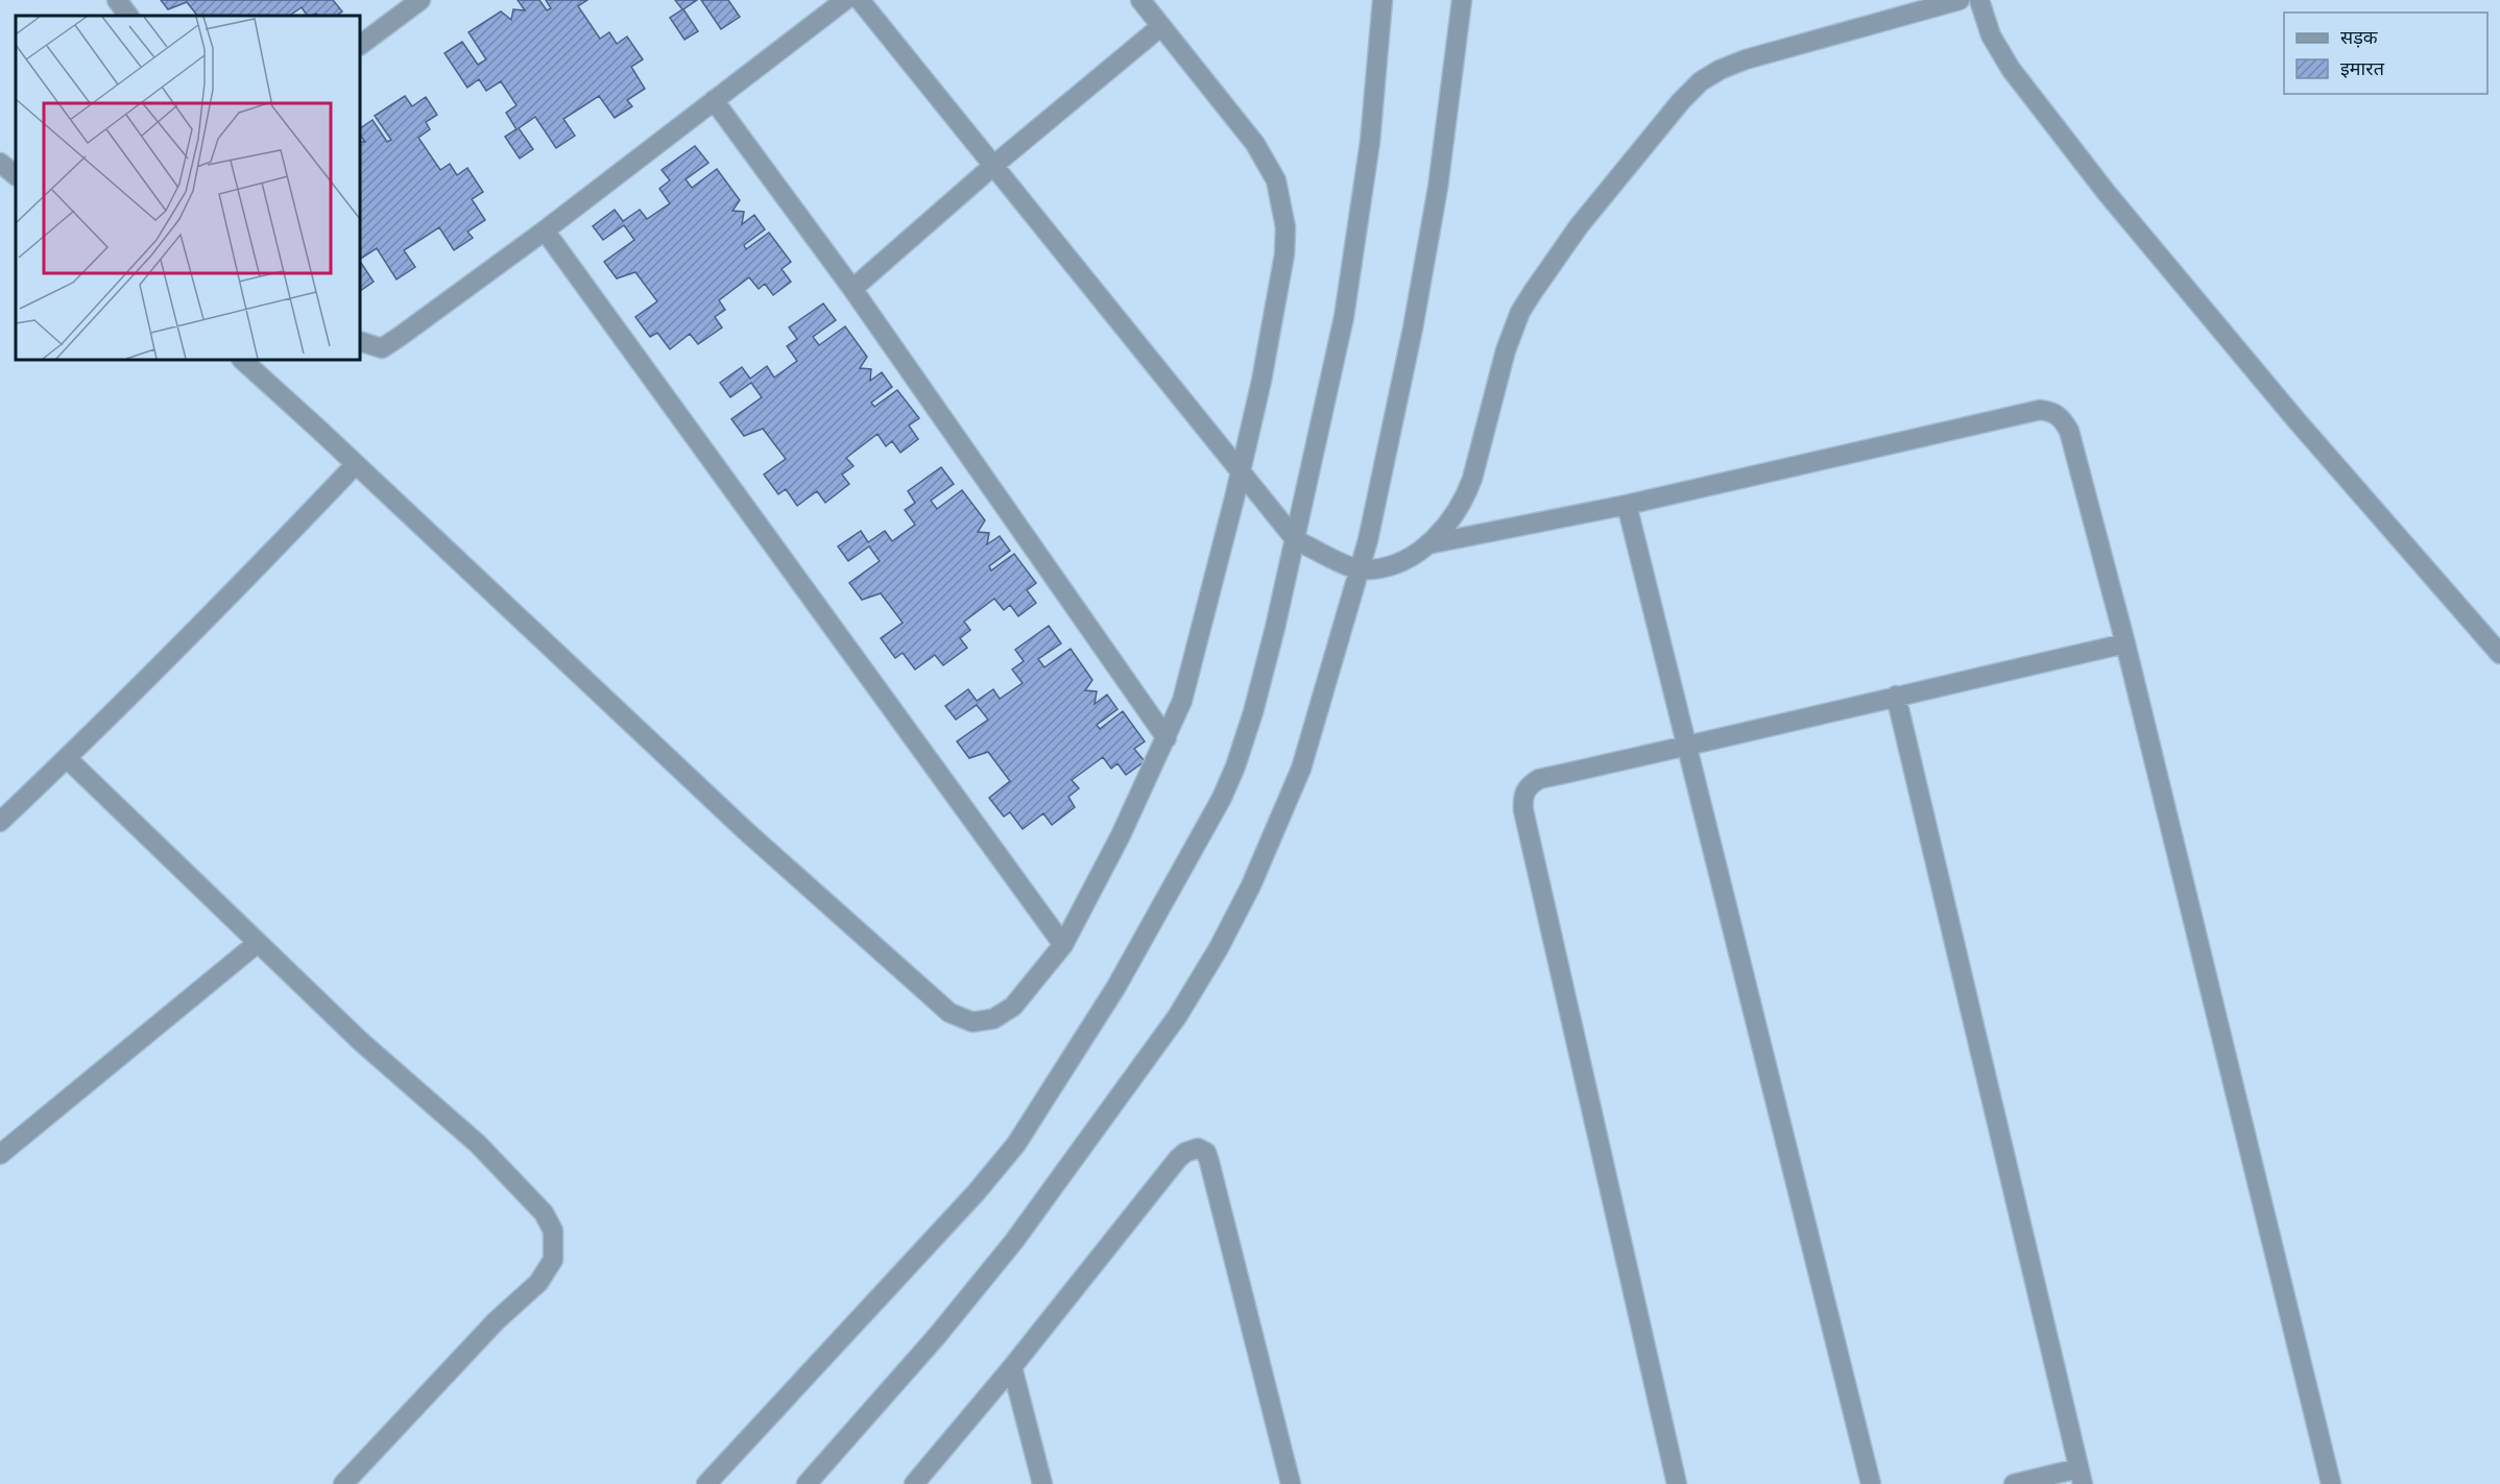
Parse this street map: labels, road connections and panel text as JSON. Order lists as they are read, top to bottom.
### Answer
{
  "legend": ["सड़क", "इमारत"]
}
